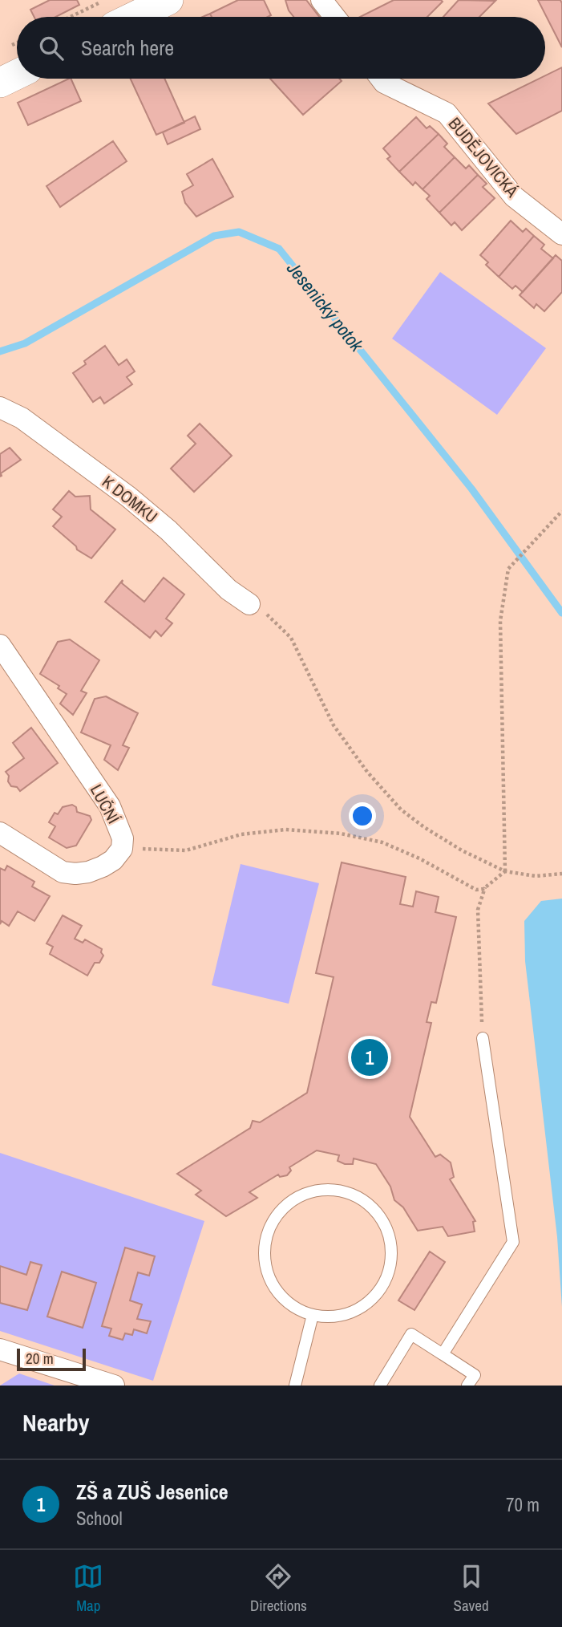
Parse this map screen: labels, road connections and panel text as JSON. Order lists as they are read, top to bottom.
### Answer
{
  "streets": {
    "street": ["BUDĚJOVICKÁ", "K DOMKU", "LUČNÍ"]
  },
  "water": ["Jesenický potok"],
  "scale_bar": "20 m",
  "page": {
    "search": "Search here",
    "pins": "1",
    "scale": "20 m",
    "heading": "Nearby",
    "list": [
      {
        "mark": "1",
        "name": "ZŠ a ZUŠ Jesenice",
        "note": "School",
        "value": "70 m"
      }
    ],
    "nav": ["Map", "Directions", "Saved"]
  }
}
